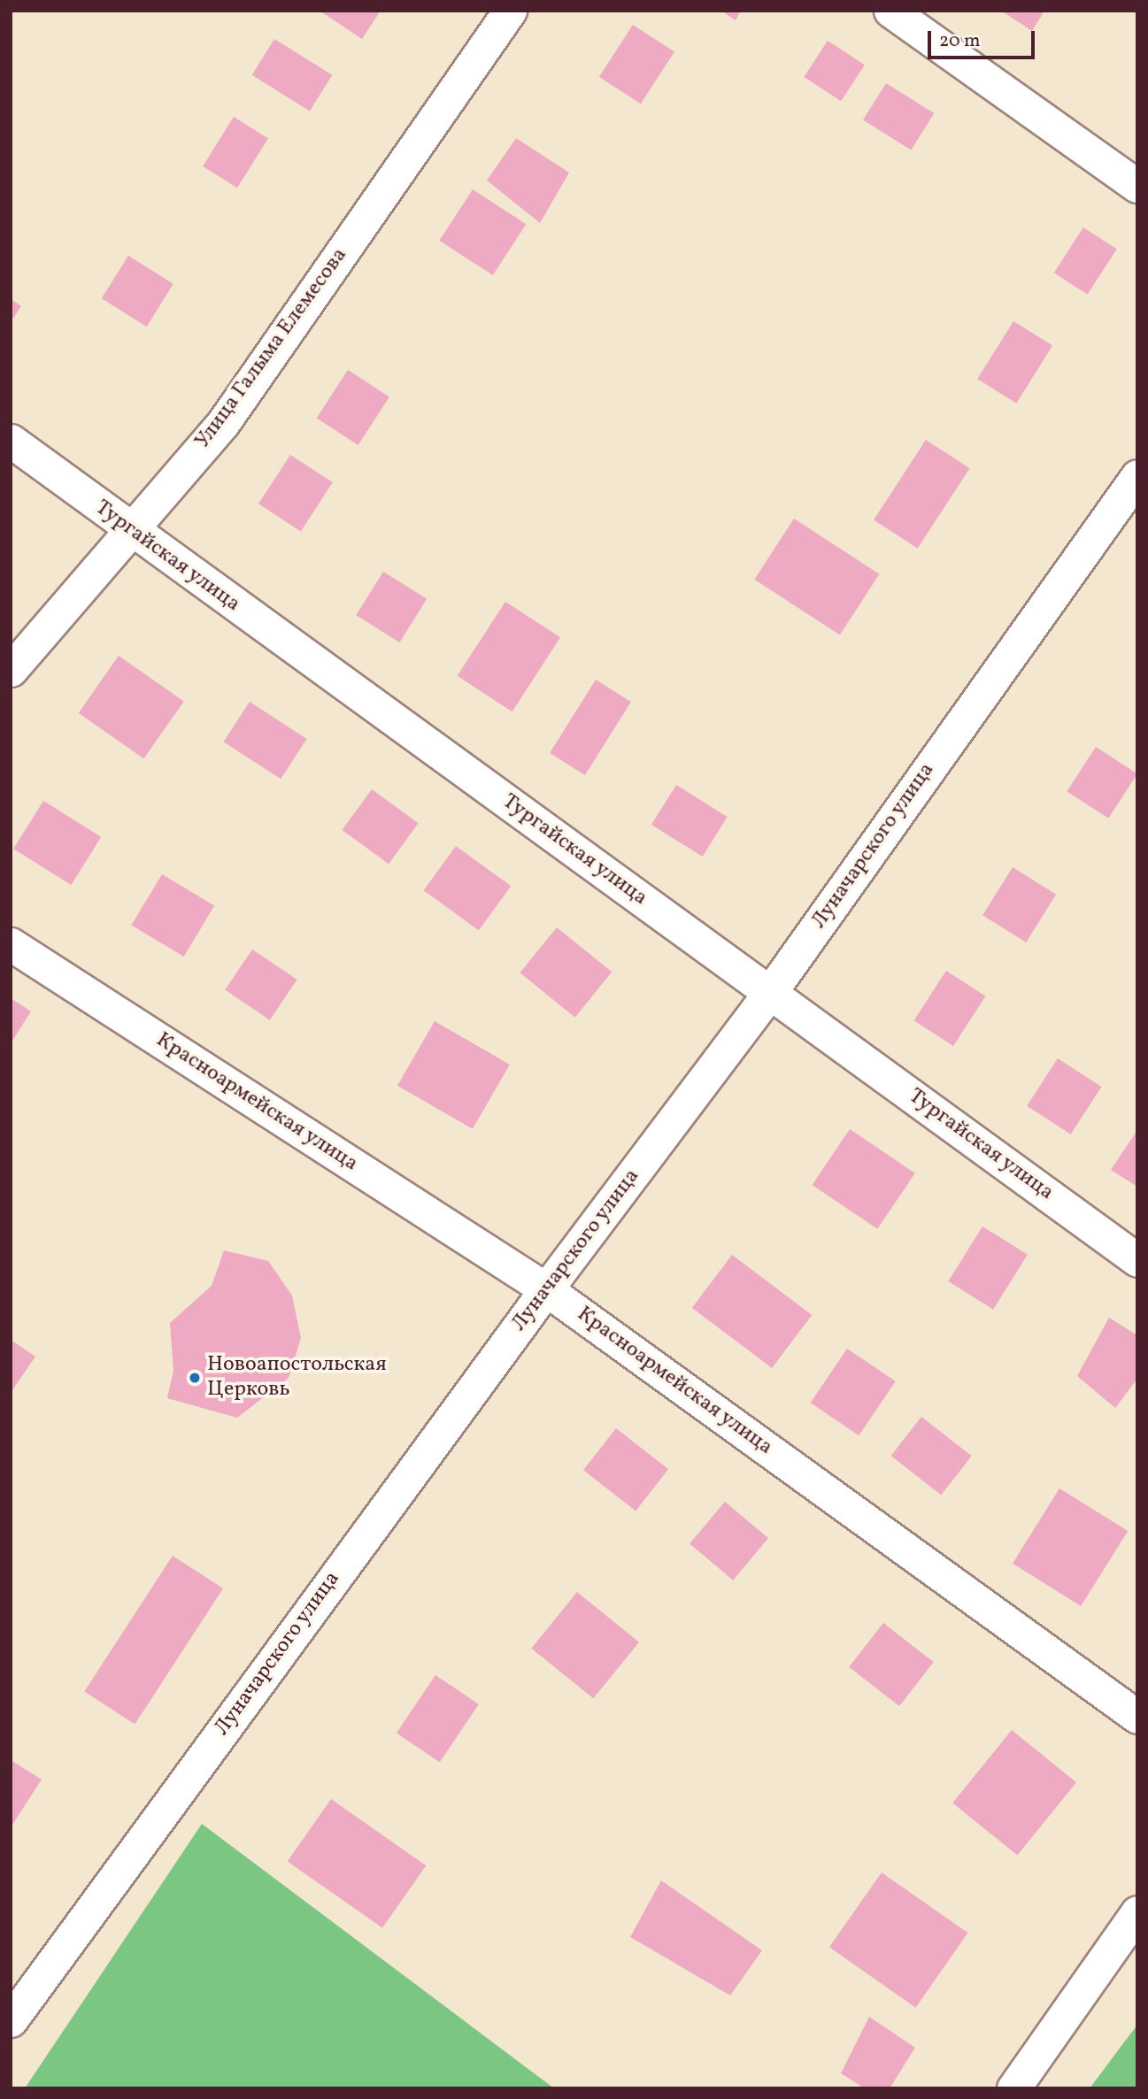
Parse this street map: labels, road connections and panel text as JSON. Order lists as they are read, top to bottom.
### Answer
{
  "streets": {
    "street": [
      "Улица Галыма Елемесова",
      "Тургайская улица",
      "Луначарского улица",
      "Красноармейская улица"
    ]
  },
  "crossings": [
    ["Улица Галыма Елемесова", "Тургайская улица"],
    ["Тургайская улица", "Луначарского улица"],
    ["Луначарского улица", "Красноармейская улица"]
  ],
  "places": ["Новоапостольская Церковь"],
  "scale_bar": "20 m"
}
